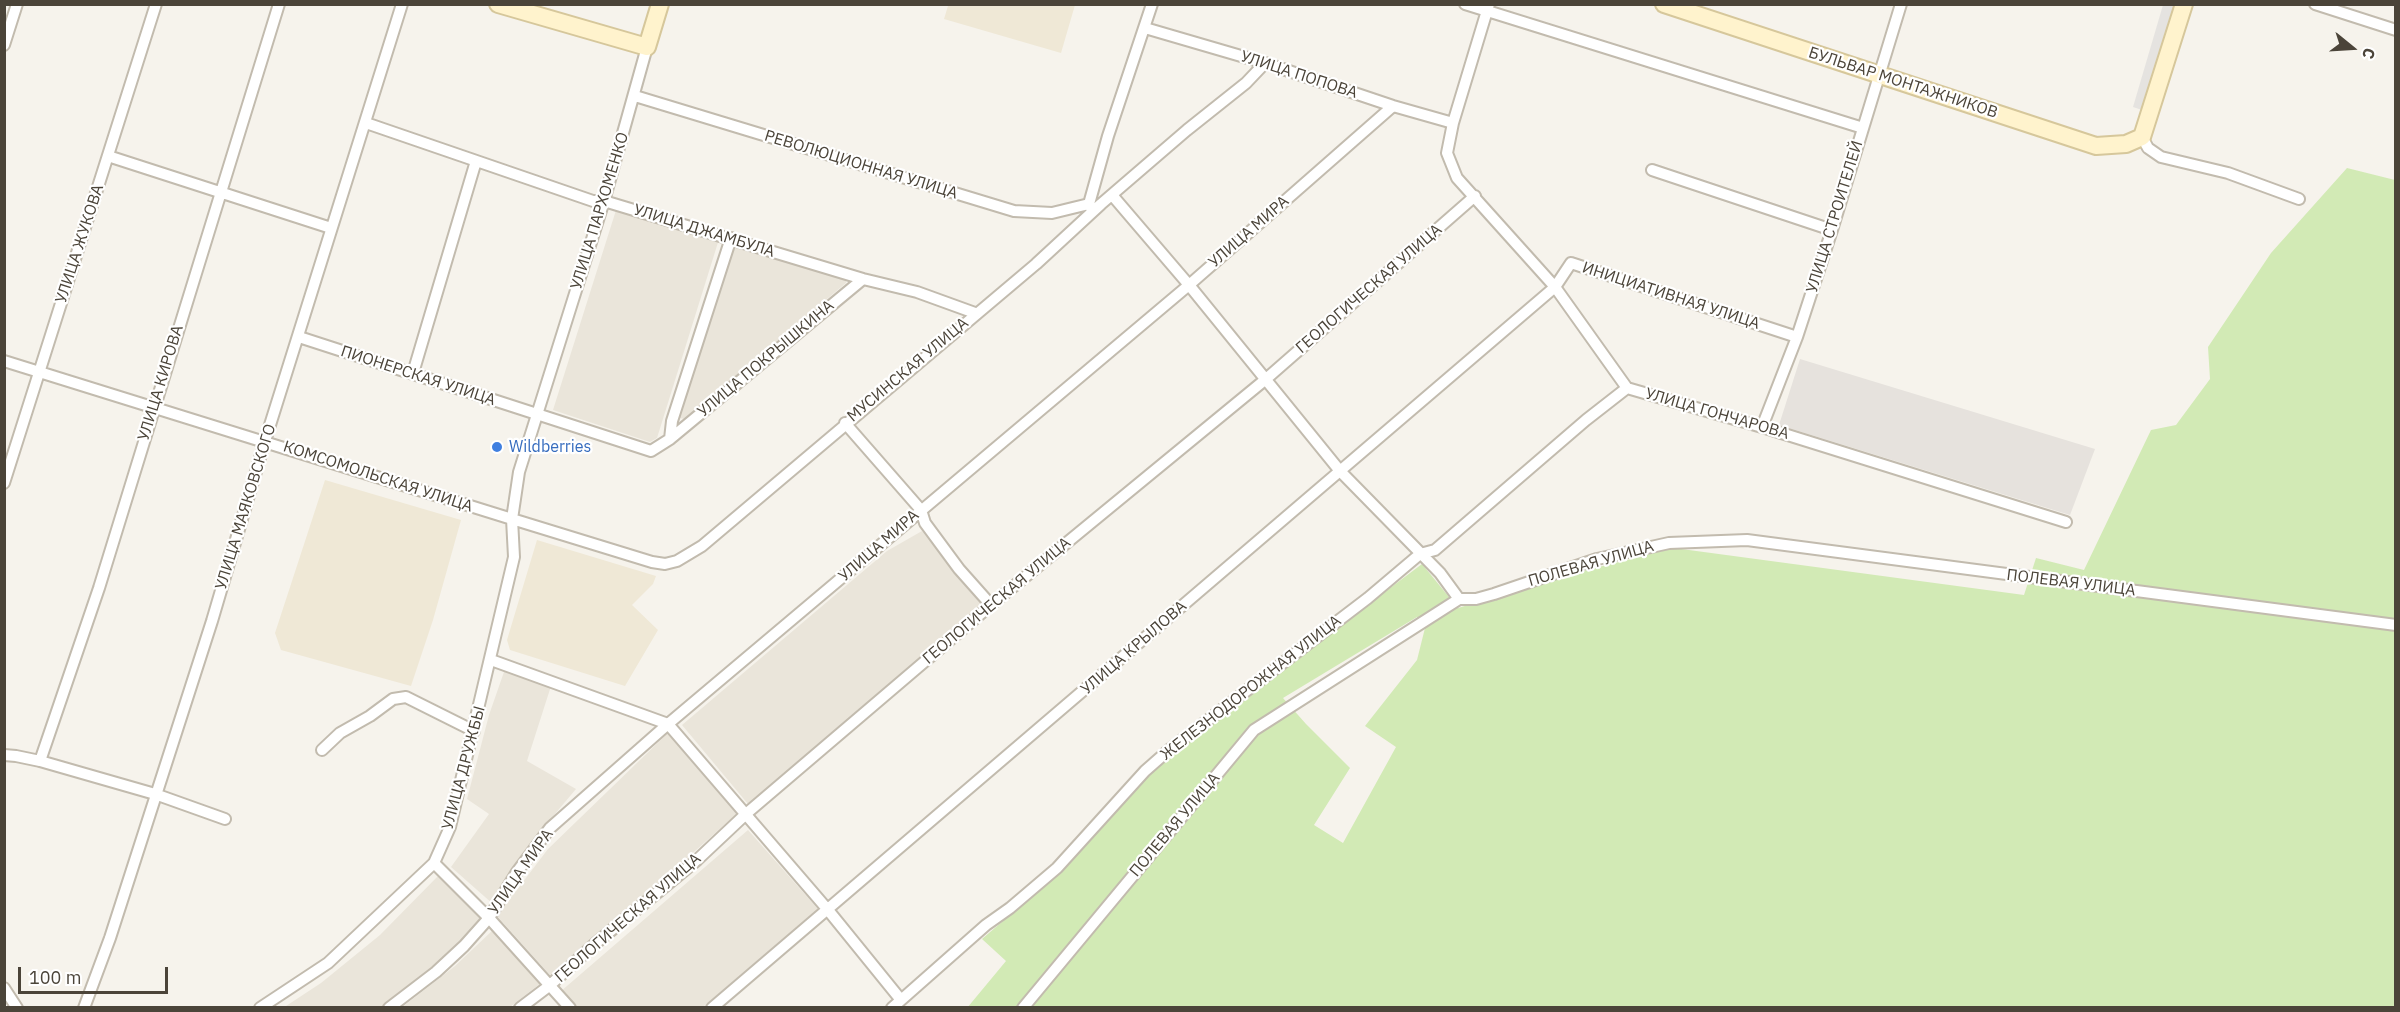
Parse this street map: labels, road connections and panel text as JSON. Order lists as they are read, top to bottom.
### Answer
{
  "streets": {
    "street": [
      "УЛИЦА ПОПОВА",
      "БУЛЬВАР МОНТАЖНИКОВ",
      "РЕВОЛЮЦИОННАЯ УЛИЦА",
      "УЛИЦА ПАРХОМЕНКО",
      "УЛИЦА СТРОИТЕЛЕЙ",
      "УЛИЦА ДЖАМБУЛА",
      "УЛИЦА МИРА",
      "УЛИЦА ЖУКОВА",
      "ГЕОЛОГИЧЕСКАЯ УЛИЦА",
      "ИНИЦИАТИВНАЯ УЛИЦА",
      "УЛИЦА ПОКРЫШКИНА",
      "МУСИНСКАЯ УЛИЦА",
      "ПИОНЕРСКАЯ УЛИЦА",
      "УЛИЦА КИРОВА",
      "УЛИЦА ГОНЧАРОВА",
      "КОМСОМОЛЬСКАЯ УЛИЦА",
      "УЛИЦА МАЯКОВСКОГО",
      "ПОЛЕВАЯ УЛИЦА",
      "УЛИЦА КРЫЛОВА",
      "ЖЕЛЕЗНОДОРОЖНАЯ УЛИЦА",
      "УЛИЦА ДРУЖБЫ"
    ]
  },
  "crossings": [
    ["УЛИЦА ПОПОВА", "УЛИЦА МИРА"],
    ["УЛИЦА ПОПОВА", "МУСИНСКАЯ УЛИЦА"],
    ["УЛИЦА ПОПОВА", "УЛИЦА ГОНЧАРОВА"],
    ["БУЛЬВАР МОНТАЖНИКОВ", "УЛИЦА СТРОИТЕЛЕЙ"],
    ["РЕВОЛЮЦИОННАЯ УЛИЦА", "УЛИЦА ПАРХОМЕНКО"],
    ["РЕВОЛЮЦИОННАЯ УЛИЦА", "МУСИНСКАЯ УЛИЦА"],
    ["УЛИЦА ПАРХОМЕНКО", "УЛИЦА ДЖАМБУЛА"],
    ["УЛИЦА ПАРХОМЕНКО", "УЛИЦА ПОКРЫШКИНА"],
    ["УЛИЦА ПАРХОМЕНКО", "МУСИНСКАЯ УЛИЦА"],
    ["УЛИЦА ПАРХОМЕНКО", "ПИОНЕРСКАЯ УЛИЦА"],
    ["УЛИЦА ПАРХОМЕНКО", "КОМСОМОЛЬСКАЯ УЛИЦА"],
    ["УЛИЦА ПАРХОМЕНКО", "УЛИЦА ДРУЖБЫ"],
    ["УЛИЦА СТРОИТЕЛЕЙ", "ИНИЦИАТИВНАЯ УЛИЦА"],
    ["УЛИЦА СТРОИТЕЛЕЙ", "УЛИЦА ГОНЧАРОВА"],
    ["УЛИЦА ДЖАМБУЛА", "УЛИЦА ПОКРЫШКИНА"],
    ["УЛИЦА ДЖАМБУЛА", "МУСИНСКАЯ УЛИЦА"],
    ["УЛИЦА ДЖАМБУЛА", "УЛИЦА МАЯКОВСКОГО"],
    ["УЛИЦА ЖУКОВА", "КОМСОМОЛЬСКАЯ УЛИЦА"],
    ["ГЕОЛОГИЧЕСКАЯ УЛИЦА", "УЛИЦА ГОНЧАРОВА"],
    ["ИНИЦИАТИВНАЯ УЛИЦА", "УЛИЦА ГОНЧАРОВА"],
    ["ИНИЦИАТИВНАЯ УЛИЦА", "УЛИЦА КРЫЛОВА"],
    ["УЛИЦА ПОКРЫШКИНА", "ПИОНЕРСКАЯ УЛИЦА"],
    ["МУСИНСКАЯ УЛИЦА", "КОМСОМОЛЬСКАЯ УЛИЦА"],
    ["МУСИНСКАЯ УЛИЦА", "УЛИЦА ДРУЖБЫ"],
    ["ПИОНЕРСКАЯ УЛИЦА", "УЛИЦА МАЯКОВСКОГО"],
    ["УЛИЦА КИРОВА", "КОМСОМОЛЬСКАЯ УЛИЦА"],
    ["УЛИЦА ГОНЧАРОВА", "УЛИЦА КРЫЛОВА"],
    ["УЛИЦА ГОНЧАРОВА", "ЖЕЛЕЗНОДОРОЖНАЯ УЛИЦА"],
    ["КОМСОМОЛЬСКАЯ УЛИЦА", "УЛИЦА МАЯКОВСКОГО"],
    ["КОМСОМОЛЬСКАЯ УЛИЦА", "УЛИЦА ДРУЖБЫ"]
  ],
  "places": ["Wildberries"],
  "scale_bar": "100 m",
  "north": "right"
}
